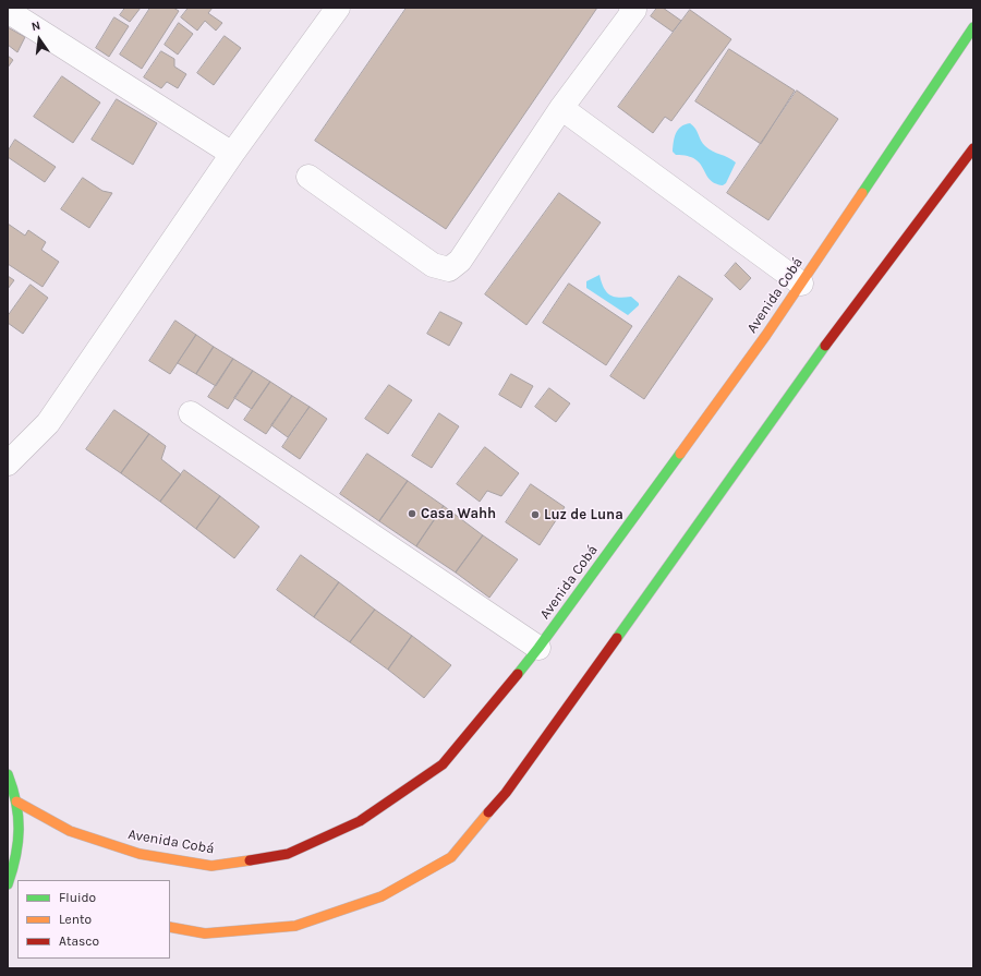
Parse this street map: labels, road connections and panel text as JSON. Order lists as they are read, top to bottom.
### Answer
{
  "streets": {
    "street": ["Avenida Cobá"]
  },
  "places": ["Casa Wahh", "Luz de Luna"],
  "legend": ["Fluido", "Lento", "Atasco"],
  "north": "top"
}
